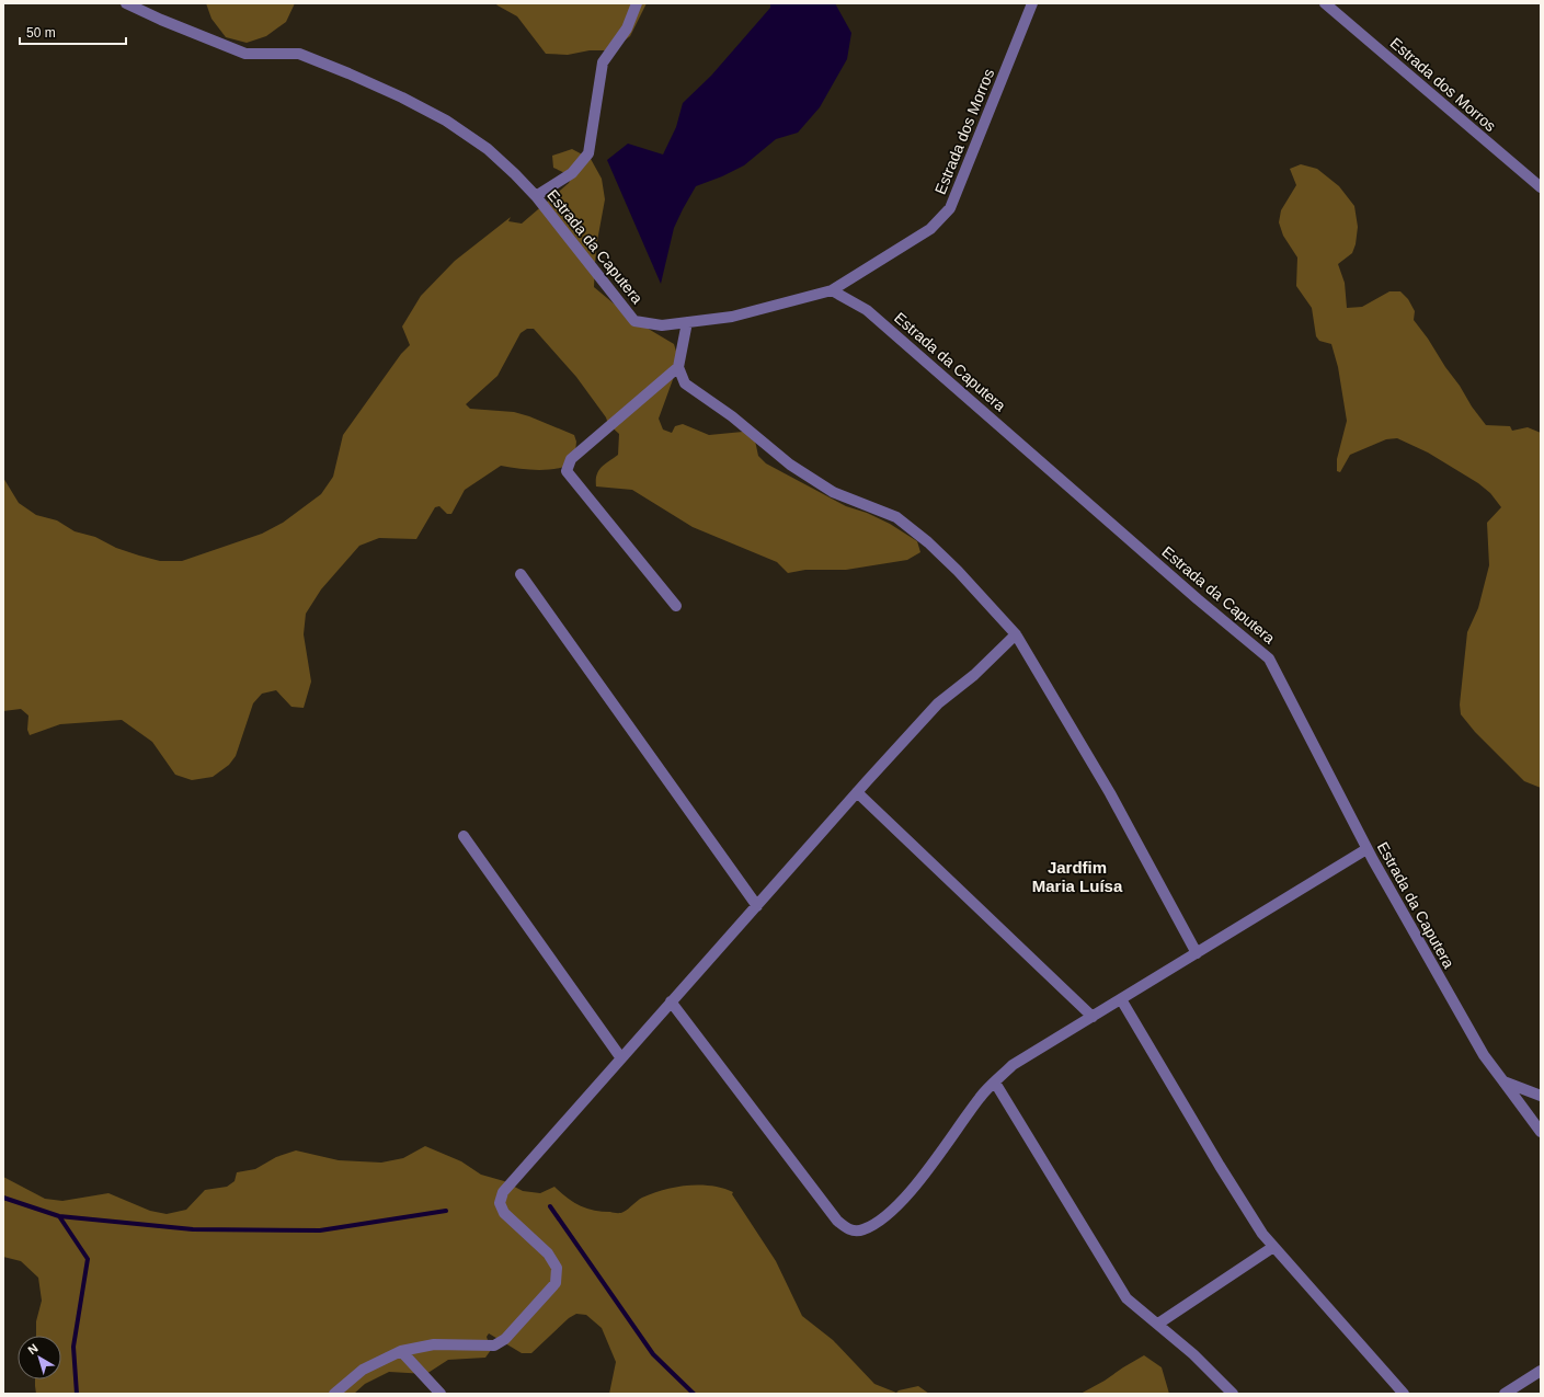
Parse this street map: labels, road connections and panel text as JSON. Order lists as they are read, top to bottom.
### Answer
{
  "streets": {
    "street": ["Estrada dos Morros", "Estrada da Caputera"]
  },
  "crossings": [
    ["Estrada dos Morros", "Estrada da Caputera"]
  ],
  "districts": ["Jardfim Maria Luísa"],
  "scale_bar": "50 m",
  "north": "top left"
}
